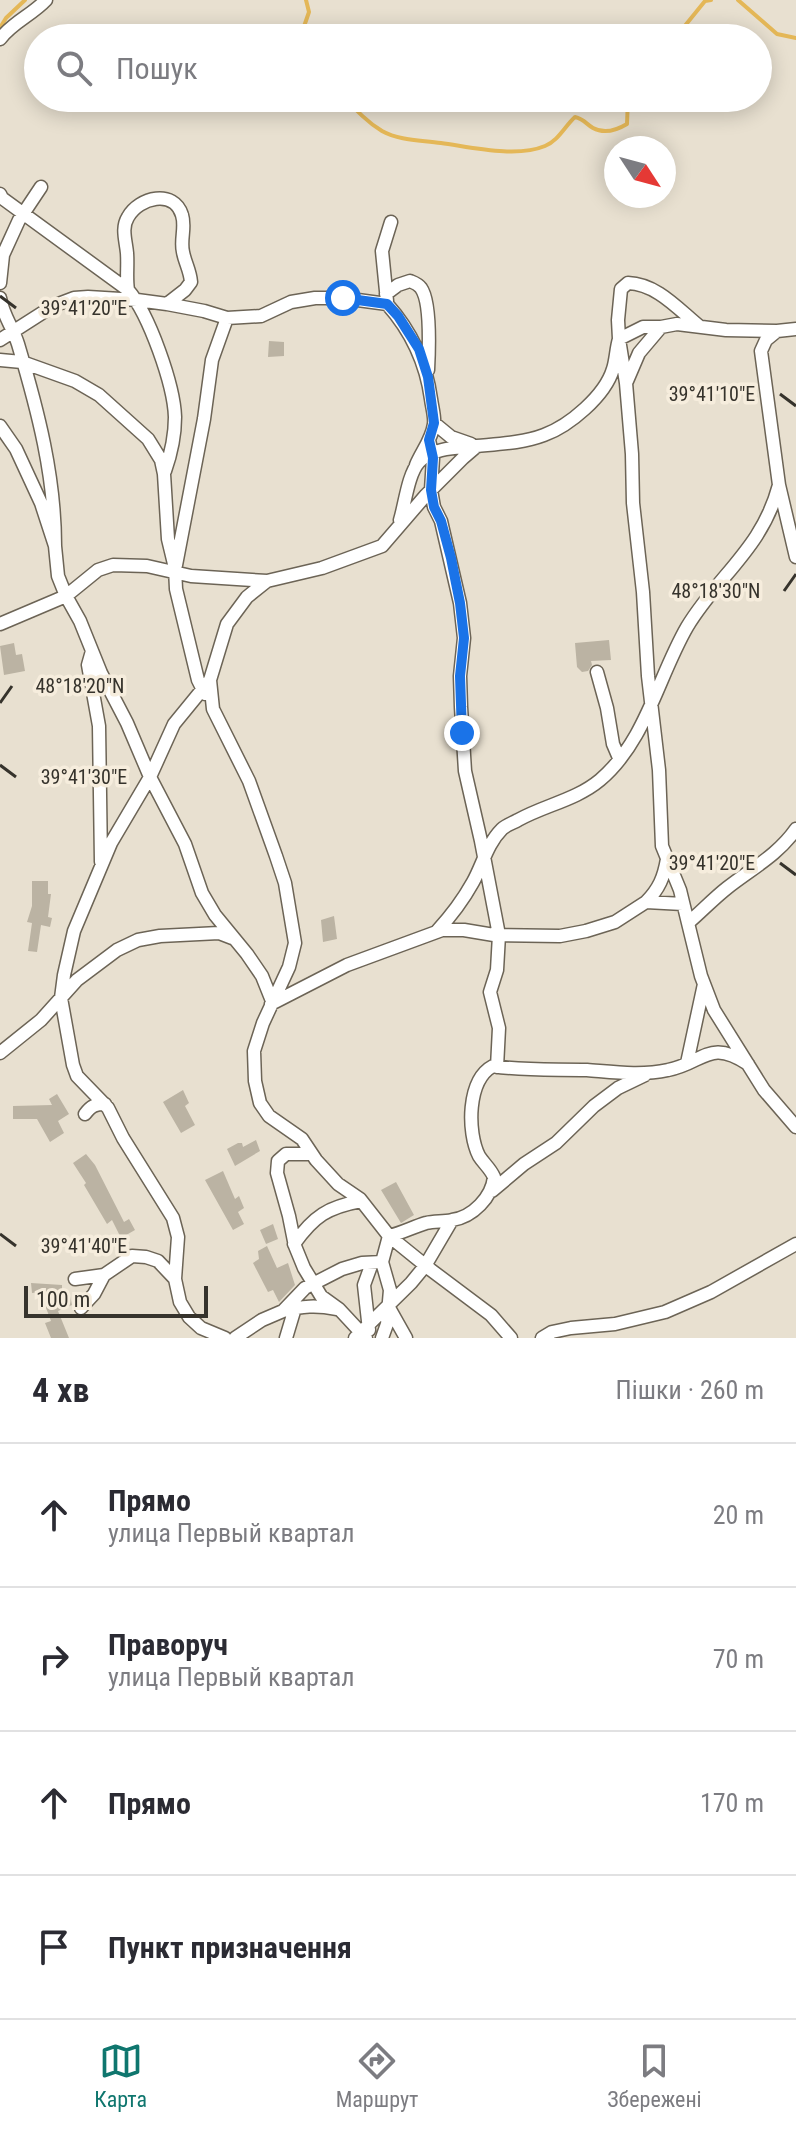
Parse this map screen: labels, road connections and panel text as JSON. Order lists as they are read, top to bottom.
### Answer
{
  "scale_bar": "100 m",
  "north": "bottom right",
  "page": {
    "search": "Пошук",
    "scale": "100 m",
    "heading": ["4 хв", "Пішки · 260 m"],
    "list": [
      ["Прямо", "улица Первый квартал", "20 m"],
      ["Праворуч", "улица Первый квартал", "70 m"],
      ["Прямо", "170 m"],
      "Пункт призначення"
    ],
    "nav": ["Карта", "Маршрут", "Збережені"]
  },
  "coordinates": [
    "39°41'20\"E",
    "39°41'10\"E",
    "48°18'30\"N",
    "48°18'20\"N",
    "39°41'30\"E",
    "39°41'40\"E"
  ]
}
